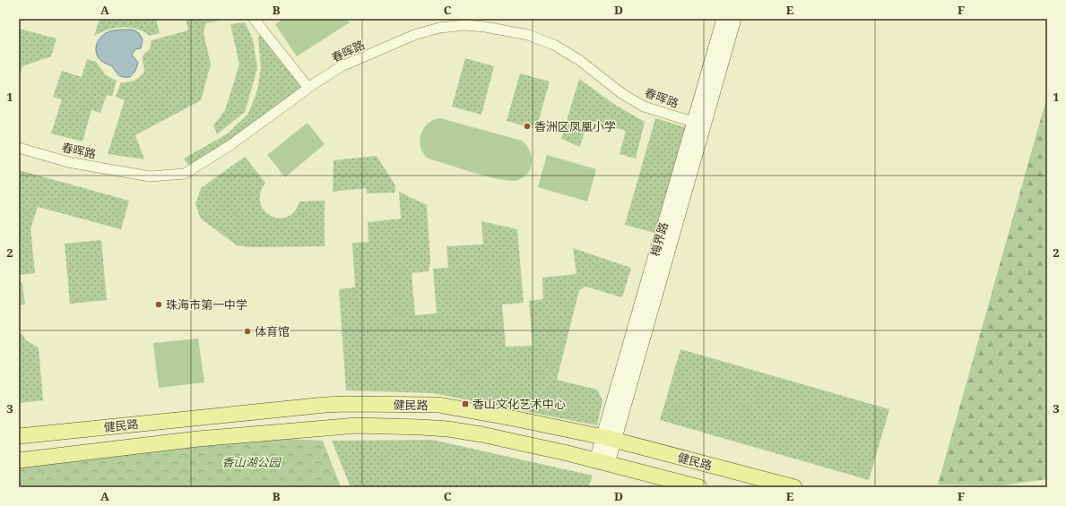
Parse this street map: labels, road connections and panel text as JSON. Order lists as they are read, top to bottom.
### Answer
{
  "streets": {
    "main road": ["梅界路", "健民路"],
    "street": ["春晖路"]
  },
  "crossings": [
    ["春晖路", "梅界路"],
    ["梅界路", "健民路"]
  ],
  "parks": ["香山湖公园"],
  "places": {
    "other": ["香洲区凤凰小学", "珠海市第一中学", "体育馆"],
    "transit": ["香山文化艺术中心"]
  },
  "grid": {
    "columns": [
      "A",
      "B",
      "C",
      "D",
      "E",
      "F"
    ],
    "rows": ["1", "2", "3"]
  }
}
